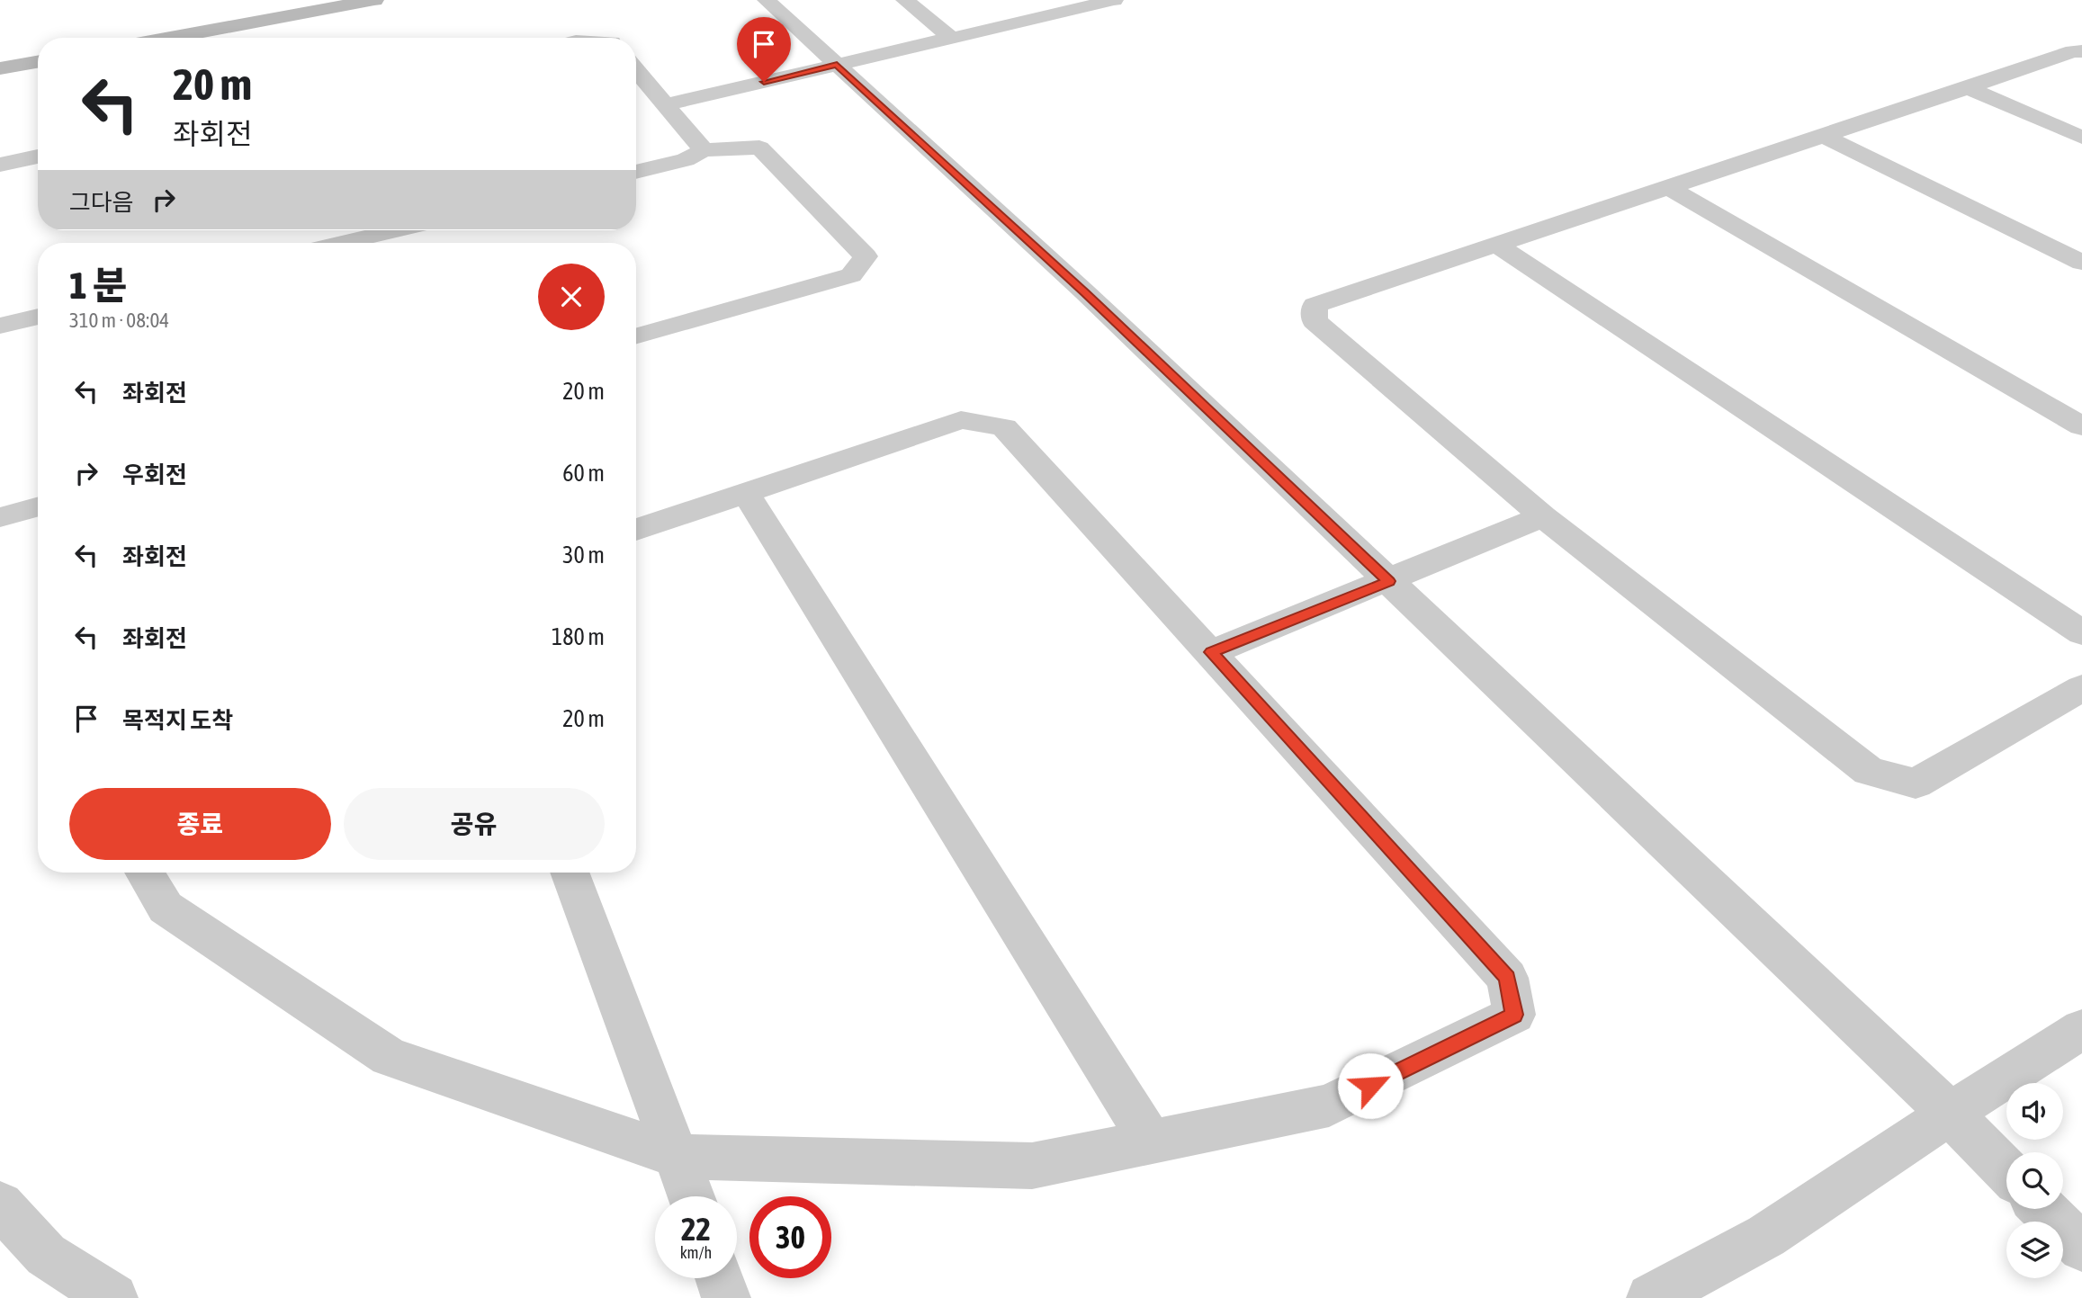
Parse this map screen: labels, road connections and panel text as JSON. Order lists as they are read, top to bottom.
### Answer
{
  "page": {
    "turn": ["20 m", "좌회전"],
    "then": "그다음",
    "heading": ["1 분", "310 m · 08:04"],
    "list": [
      {
        "name": "좌회전",
        "value": "20 m"
      },
      {
        "name": "우회전",
        "value": "60 m"
      },
      {
        "name": "좌회전",
        "value": "30 m"
      },
      {
        "name": "좌회전",
        "value": "180 m"
      },
      {
        "name": "목적지 도착",
        "value": "20 m"
      }
    ],
    "buttons": ["종료", "공유"],
    "speed": "22 km/h",
    "limit": "30"
  }
}
